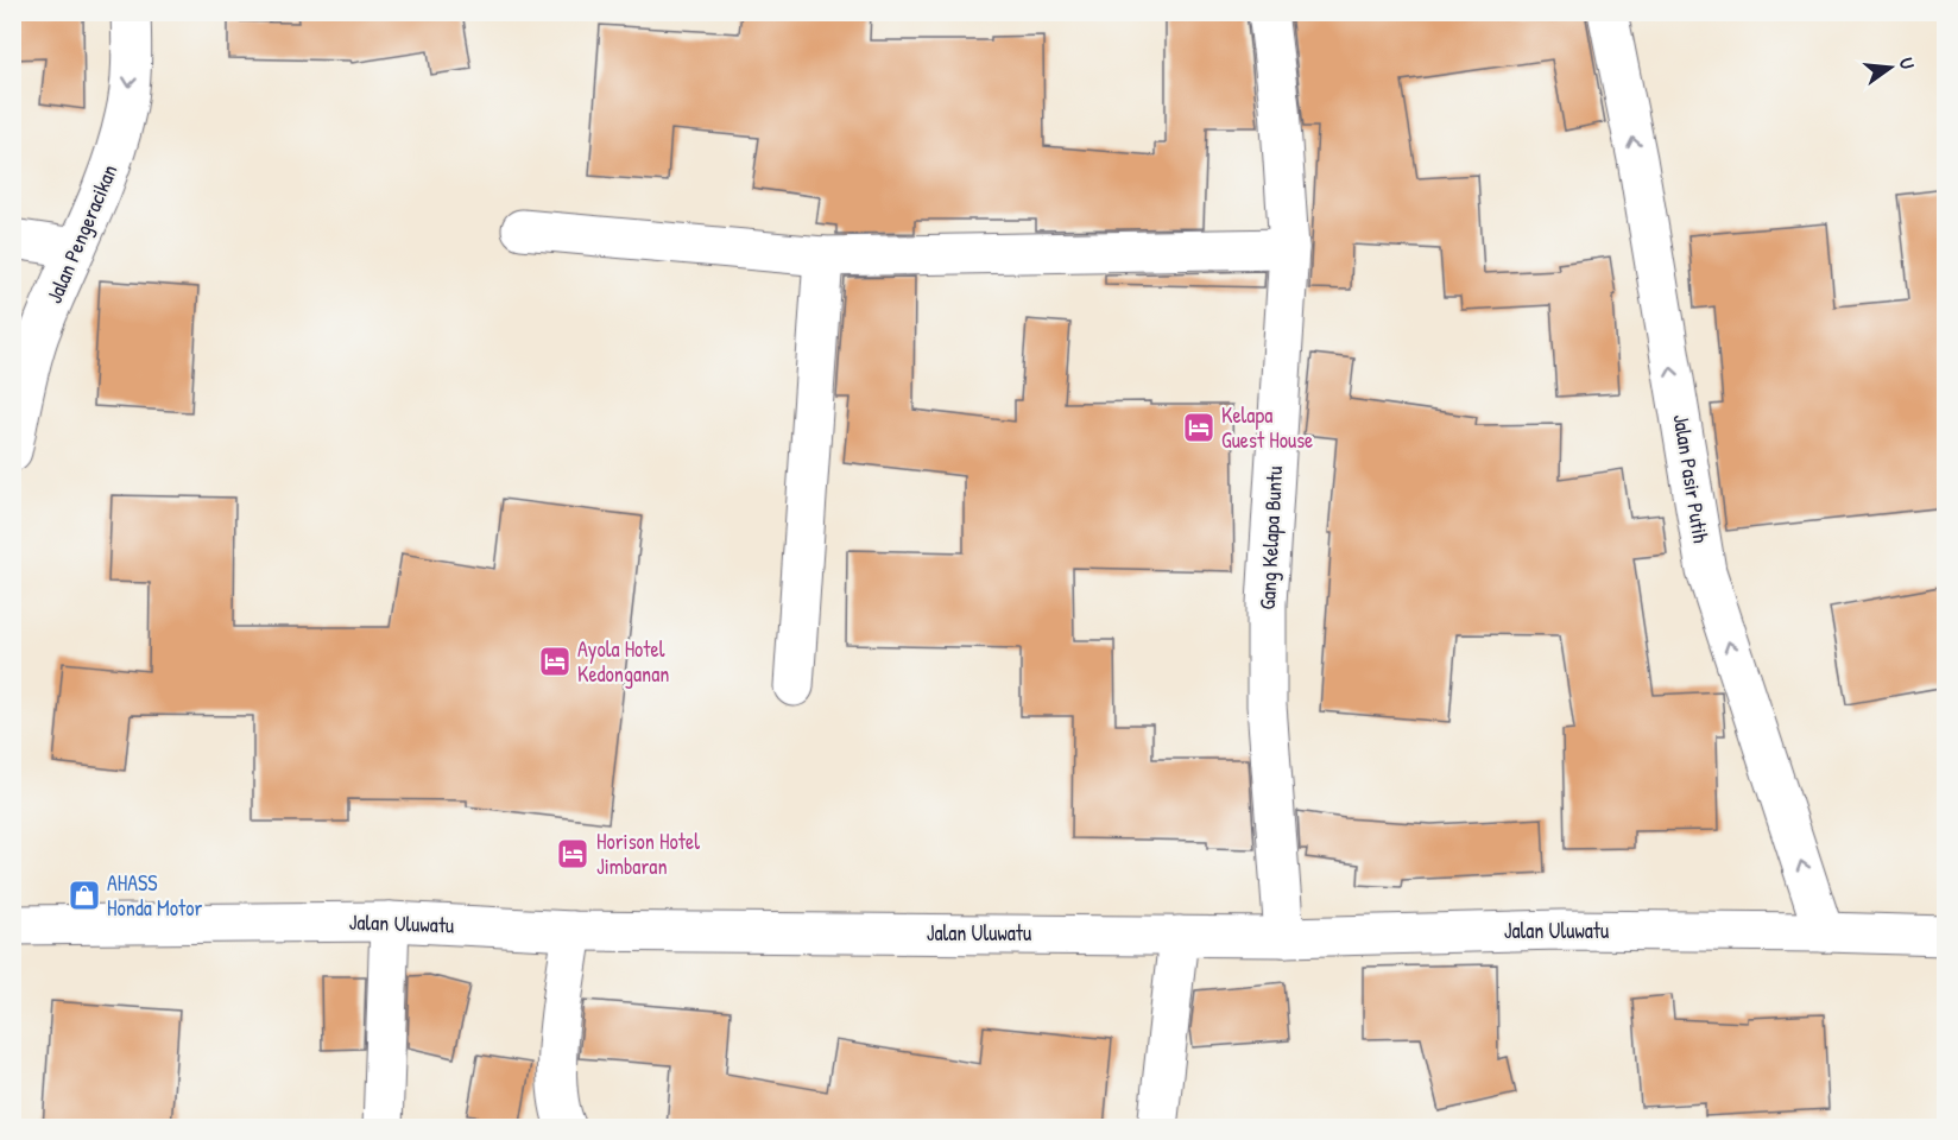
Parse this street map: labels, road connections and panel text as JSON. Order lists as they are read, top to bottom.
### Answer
{
  "streets": {
    "street": [
      "Jalan Pengeracikan",
      "Jalan Pasir Putih",
      "Gang Kelapa Buntu",
      "Jalan Uluwatu"
    ]
  },
  "crossings": [
    ["Jalan Pasir Putih", "Jalan Uluwatu"],
    ["Gang Kelapa Buntu", "Jalan Uluwatu"]
  ],
  "one_way": ["Jalan Pengeracikan", "Jalan Pasir Putih"],
  "places": {
    "hotel": ["Kelapa Guest House", "Ayola Hotel Kedonganan", "Horison Hotel Jimbaran"],
    "shop": ["AHASS Honda Motor"]
  },
  "north": "right"
}
